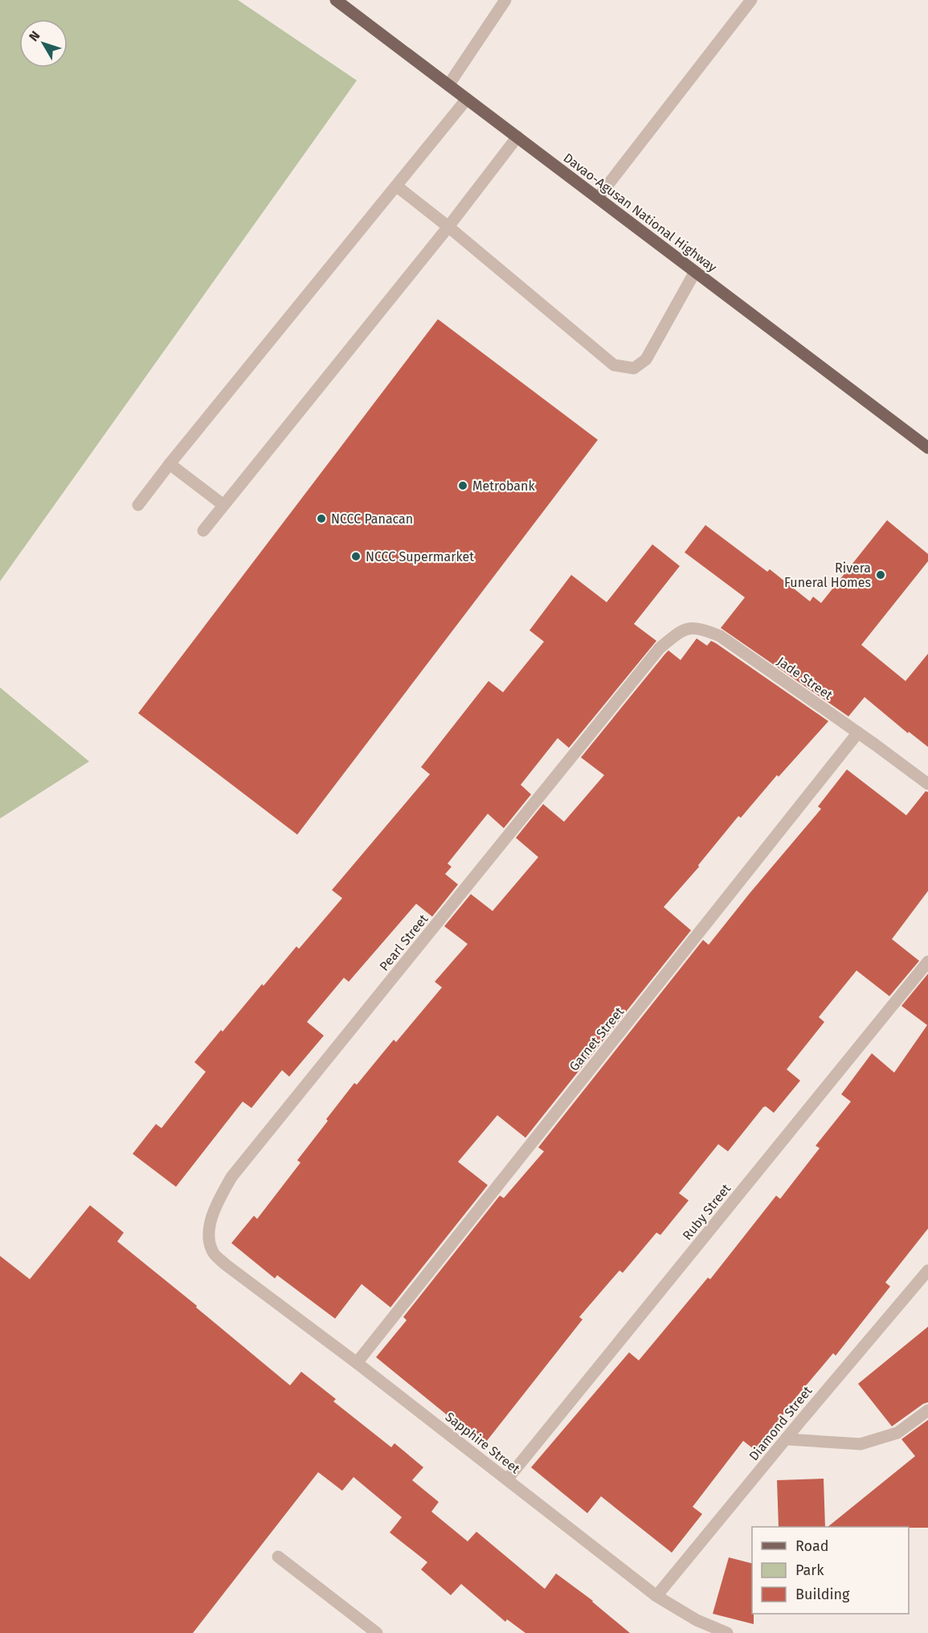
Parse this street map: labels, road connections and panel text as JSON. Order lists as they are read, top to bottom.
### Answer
{
  "streets": {
    "main road": ["Davao-Agusan National Highway"],
    "street": [
      "Jade Street",
      "Pearl Street",
      "Garnet Street",
      "Ruby Street",
      "Diamond Street",
      "Sapphire Street"
    ]
  },
  "crossings": [
    ["Jade Street", "Pearl Street"],
    ["Jade Street", "Garnet Street"],
    ["Pearl Street", "Sapphire Street"],
    ["Garnet Street", "Sapphire Street"],
    ["Ruby Street", "Sapphire Street"],
    ["Diamond Street", "Sapphire Street"]
  ],
  "places": [
    "Metrobank",
    "NCCC Panacan",
    "NCCC Supermarket",
    "Rivera Funeral Homes"
  ],
  "legend": ["Road", "Park", "Building"],
  "north": "top left"
}
